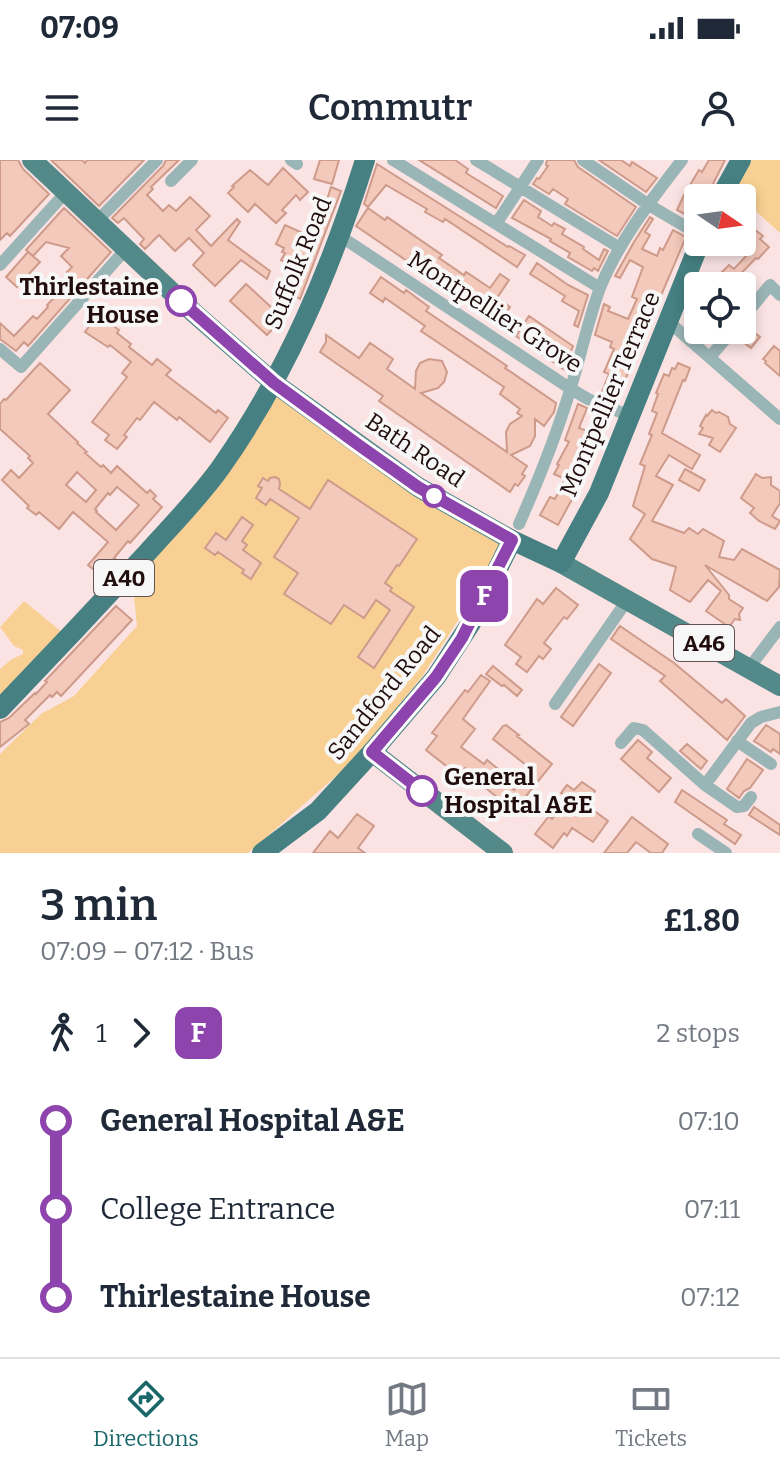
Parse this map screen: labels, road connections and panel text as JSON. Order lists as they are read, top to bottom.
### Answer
{
  "streets": {
    "highway": [
      "Suffolk Road",
      "Montpellier Terrace",
      "Bath Road",
      "A40",
      "A46",
      "Sandford Road"
    ],
    "street": ["Montpellier Grove"]
  },
  "crossings": [
    ["Suffolk Road", "Montpellier Grove"],
    ["Suffolk Road", "Bath Road"],
    ["Suffolk Road", "A40"],
    ["Montpellier Grove", "Montpellier Terrace"],
    ["Montpellier Terrace", "Bath Road"],
    ["Bath Road", "A40"],
    ["Bath Road", "Sandford Road"]
  ],
  "places": ["Thirlestaine House", "General Hospital A&E"],
  "lines": ["bus line F"],
  "north": "right",
  "page": {
    "status": "07:09",
    "header": "Commutr",
    "on_map": "F",
    "heading": ["3 min", "07:09 – 07:12 · Bus", "£1.80"],
    "legs": ["1", "F", "2 stops"],
    "list": [
      {
        "name": "General Hospital A&E",
        "value": "07:10"
      },
      {
        "name": "College Entrance",
        "value": "07:11"
      },
      {
        "name": "Thirlestaine House",
        "value": "07:12"
      }
    ],
    "tabs": ["Directions", "Map", "Tickets"]
  }
}
